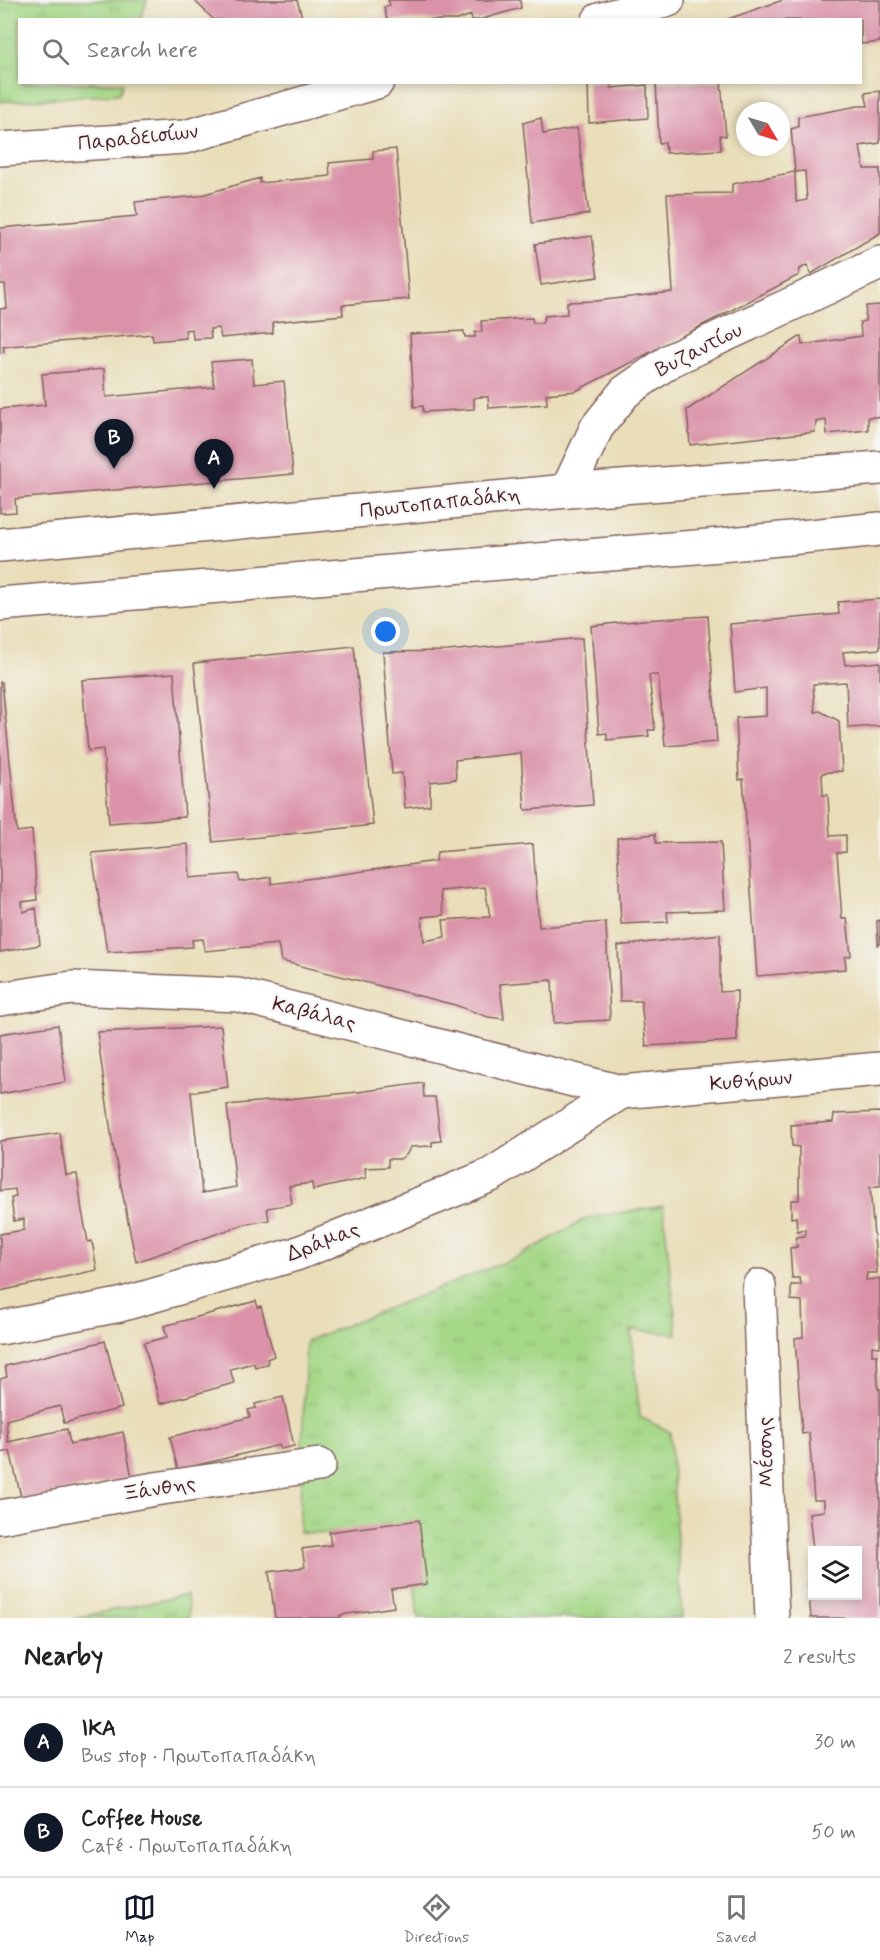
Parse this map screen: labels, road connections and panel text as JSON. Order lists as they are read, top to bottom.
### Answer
{
  "streets": {
    "street": [
      "Παραδεισίων",
      "Βυζαντίου",
      "Πρωτοπαπαδάκη",
      "Καβάλας",
      "Κυθήρων",
      "Δράμας",
      "Μέσσης",
      "Ξάνθης"
    ]
  },
  "crossings": [
    ["Βυζαντίου", "Πρωτοπαπαδάκη"],
    ["Καβάλας", "Κυθήρων"],
    ["Καβάλας", "Δράμας"],
    ["Κυθήρων", "Δράμας"]
  ],
  "north": "bottom right",
  "page": {
    "search": "Search here",
    "pins": ["B", "A"],
    "heading": ["Nearby", "2 results"],
    "list": [
      {
        "mark": "A",
        "name": "ΙΚΑ",
        "note": "Bus stop · Πρωτοπαπαδάκη",
        "value": "30 m"
      },
      {
        "mark": "B",
        "name": "Coffee House",
        "note": "Café · Πρωτοπαπαδάκη",
        "value": "50 m"
      }
    ],
    "nav": ["Map", "Directions", "Saved"]
  }
}
